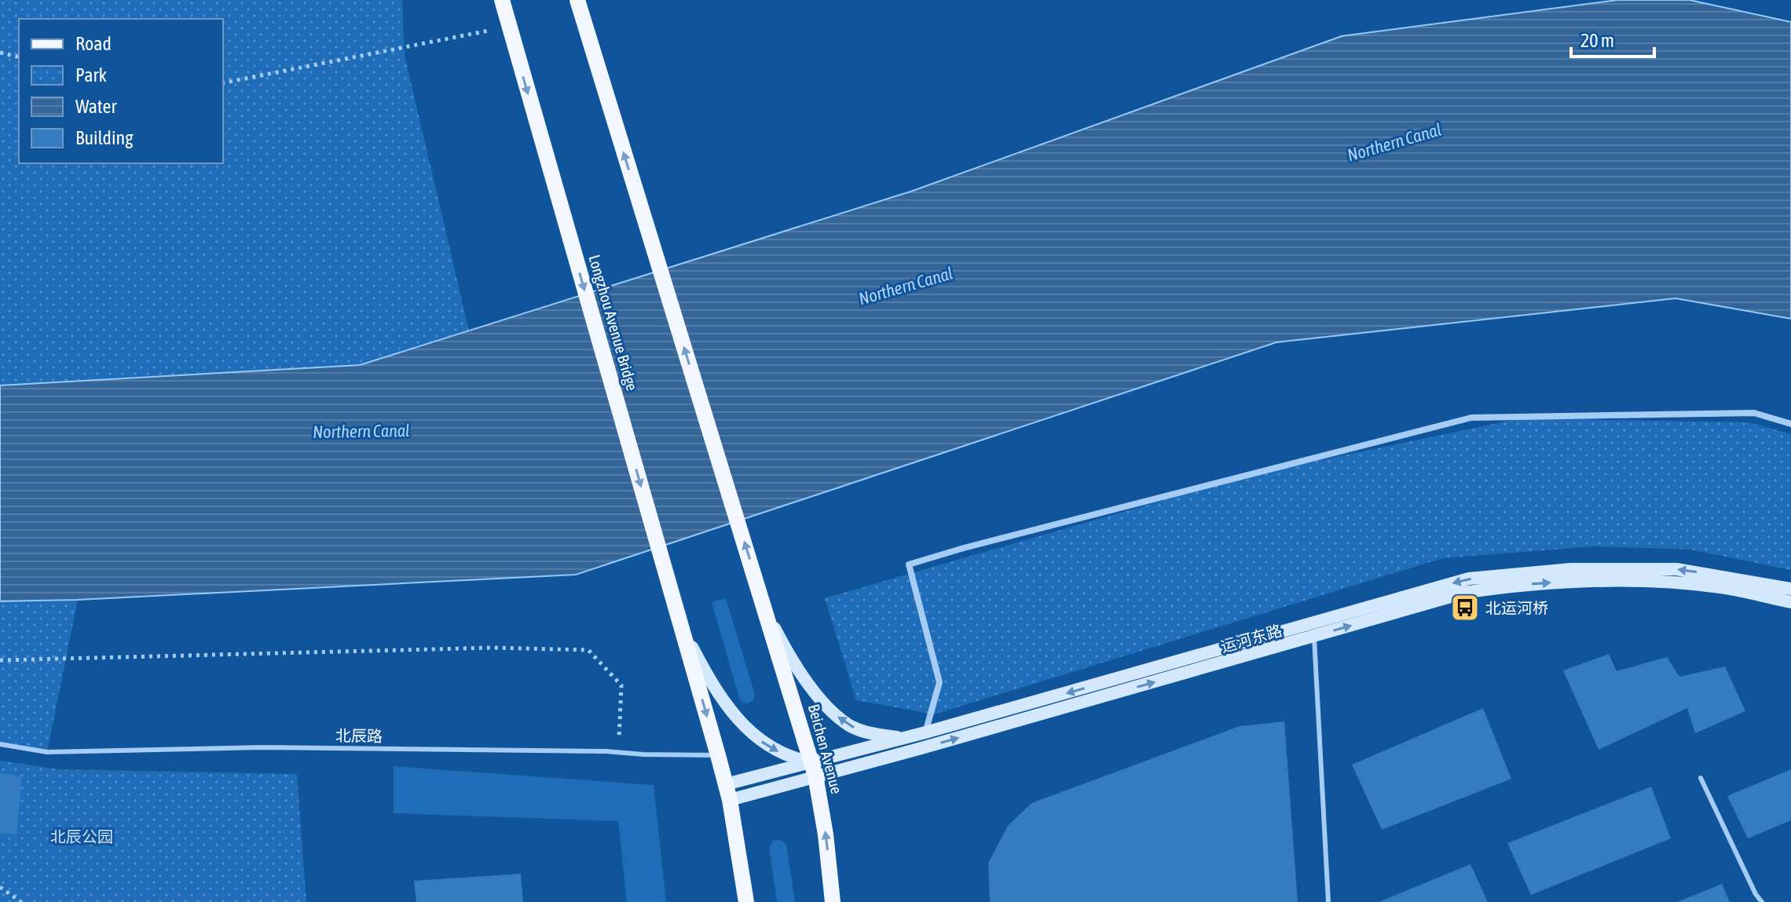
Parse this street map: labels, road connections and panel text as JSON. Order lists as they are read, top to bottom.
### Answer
{
  "streets": {
    "main road": ["Longzhou Avenue Bridge", "Beichen Avenue"],
    "street": ["运河东路"],
    "lane": ["北辰路"]
  },
  "crossings": [
    ["运河东路", "Beichen Avenue"]
  ],
  "water": ["Northern Canal"],
  "parks": ["北辰公园"],
  "places": {
    "bus stop": ["北运河桥"]
  },
  "legend": [
    "Road",
    "Park",
    "Water",
    "Building"
  ],
  "scale_bar": "20 m"
}
